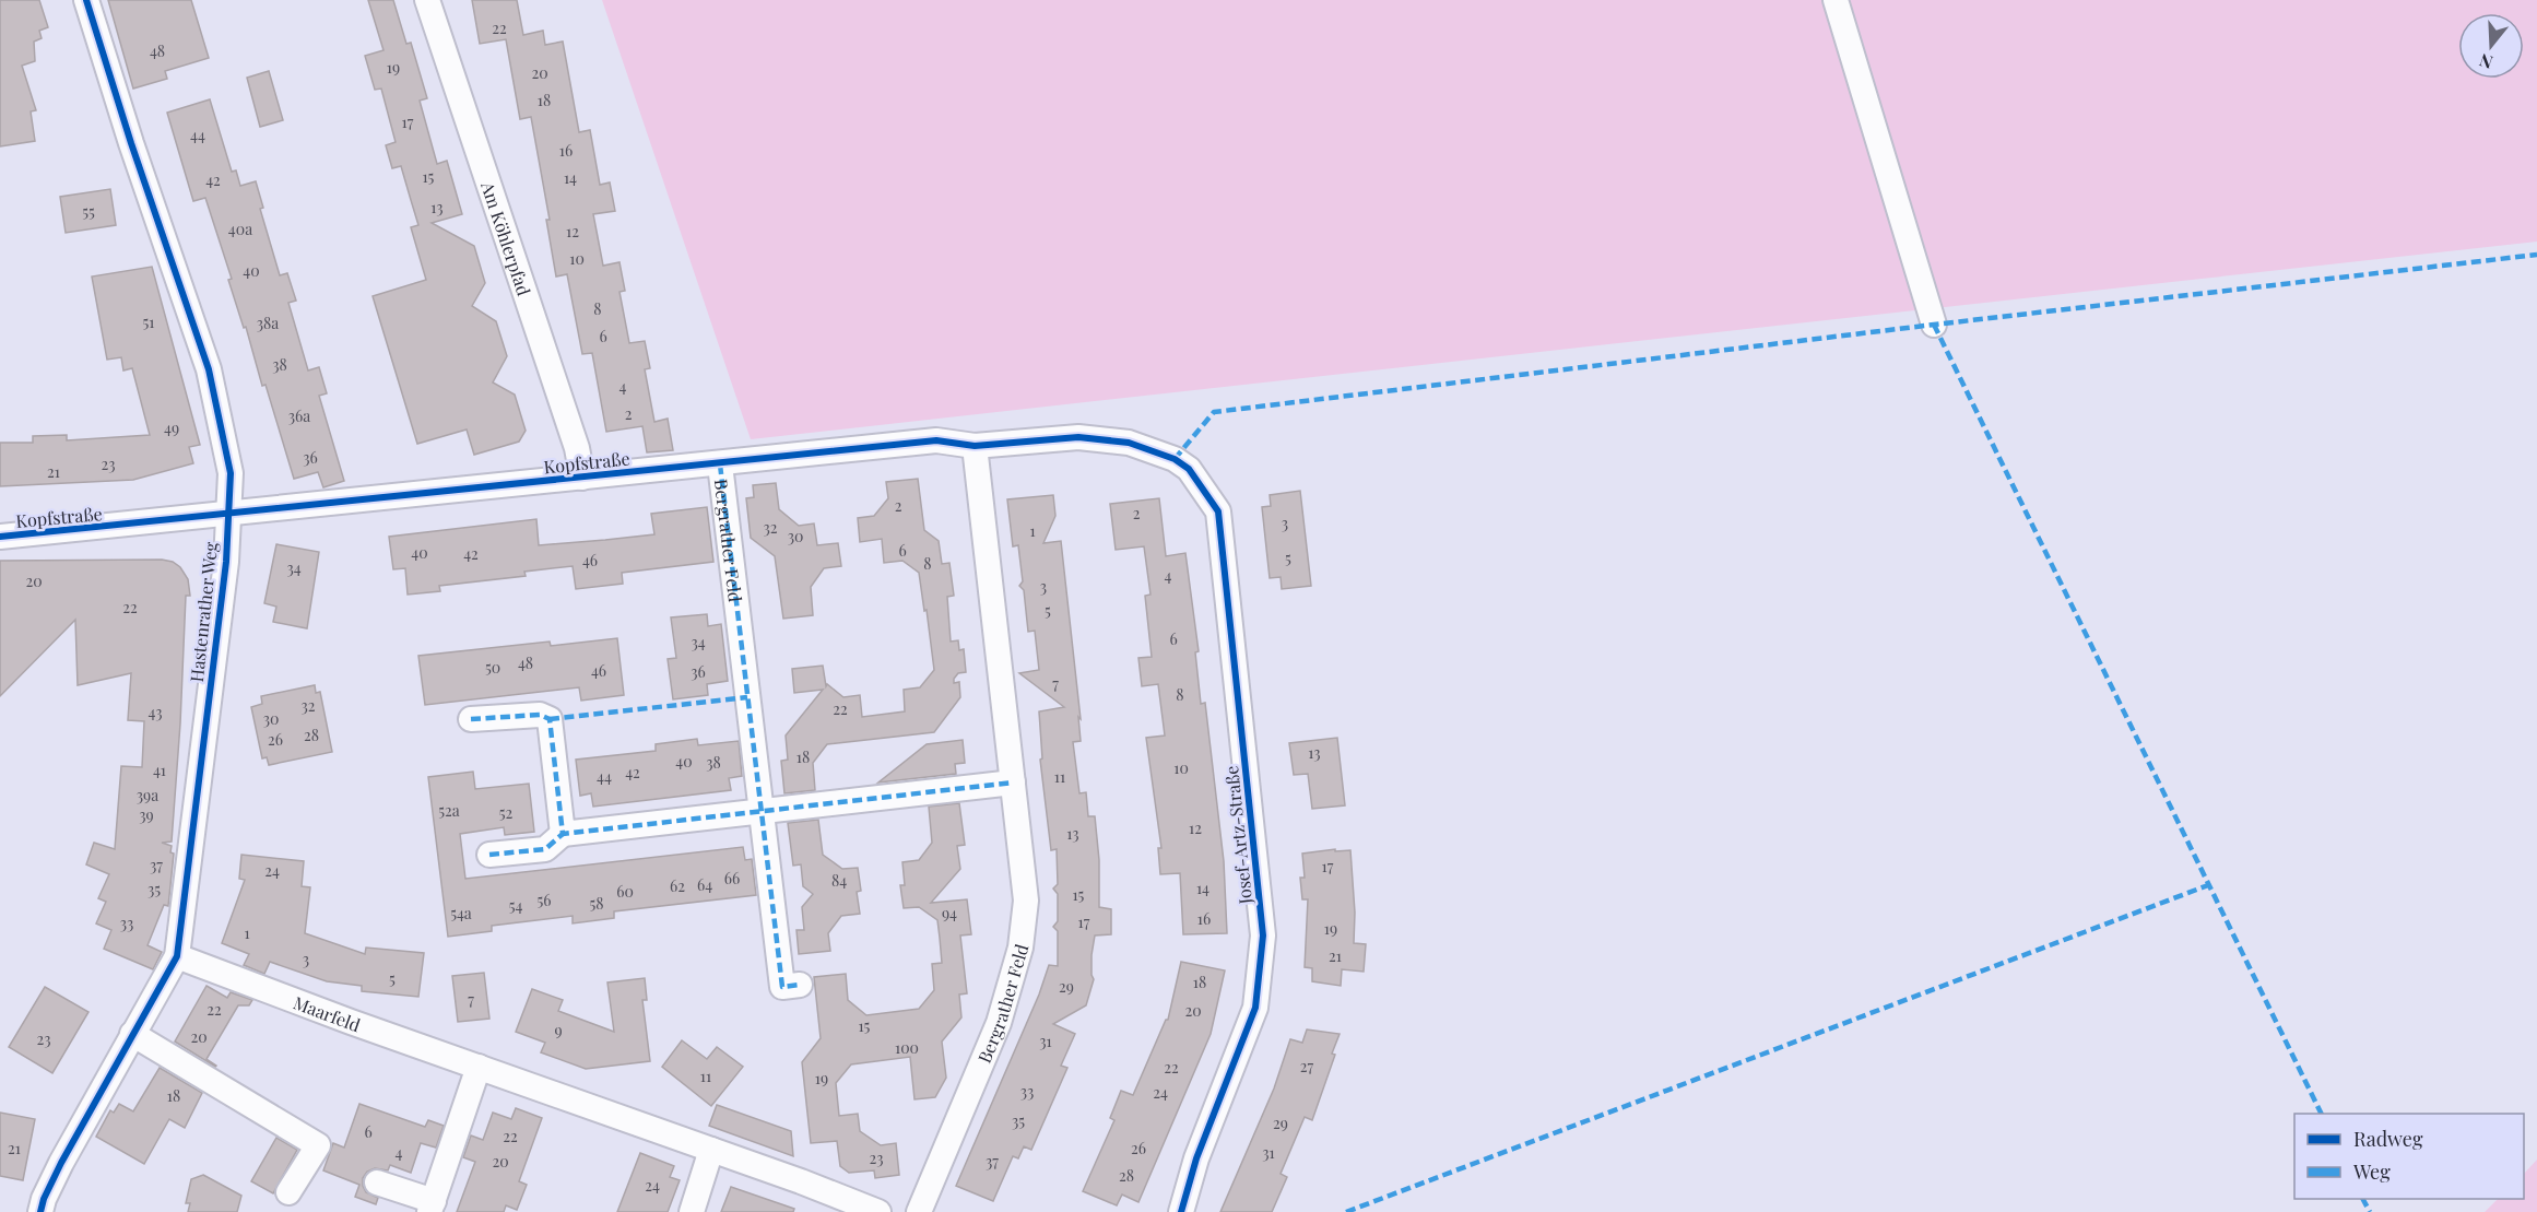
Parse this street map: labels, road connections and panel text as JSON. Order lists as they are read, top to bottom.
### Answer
{
  "streets": {
    "street": [
      "Am Köhlerpfad",
      "Kopfstraße",
      "Bergrather Feld",
      "Hastenrather Weg",
      "Josef-Artz-Straße",
      "Maarfeld"
    ]
  },
  "crossings": [
    ["Am Köhlerpfad", "Kopfstraße"],
    ["Kopfstraße", "Bergrather Feld"],
    ["Kopfstraße", "Hastenrather Weg"],
    ["Kopfstraße", "Josef-Artz-Straße"],
    ["Hastenrather Weg", "Maarfeld"]
  ],
  "house_numbers": [
    "22",
    "48",
    "19",
    "20",
    "18",
    "17",
    "44",
    "16",
    "15",
    "14",
    "42",
    "13",
    "55",
    "40a",
    "12",
    "10",
    "40",
    "8",
    "51",
    "38a",
    "6",
    "38",
    "4",
    "2",
    "36a",
    "49",
    "36",
    "23",
    "21",
    "2",
    "2",
    "3",
    "32",
    "1",
    "30",
    "6",
    "40",
    "42",
    "5",
    "46",
    "8",
    "34",
    "4",
    "20",
    "3",
    "22",
    "5",
    "6",
    "34",
    "48",
    "50",
    "46",
    "36",
    "7",
    "8",
    "32",
    "22",
    "43",
    "30",
    "28",
    "26",
    "13",
    "18",
    "40",
    "38",
    "10",
    "41",
    "42",
    "44",
    "11",
    "39a",
    "52a",
    "52",
    "39",
    "12",
    "13",
    "37",
    "17",
    "24",
    "66",
    "84",
    "64",
    "62",
    "14",
    "35",
    "60",
    "15",
    "56",
    "58",
    "54",
    "54a",
    "94",
    "16",
    "17",
    "33",
    "19",
    "1",
    "21",
    "3",
    "5",
    "18",
    "29",
    "7",
    "22",
    "20",
    "15",
    "9",
    "20",
    "23",
    "31",
    "100",
    "27",
    "22",
    "11",
    "19",
    "33",
    "24",
    "18",
    "35",
    "29",
    "6",
    "22",
    "21",
    "26",
    "4",
    "31",
    "23",
    "20",
    "37",
    "28",
    "24"
  ],
  "legend": ["Radweg", "Weg"],
  "north": "bottom"
}
